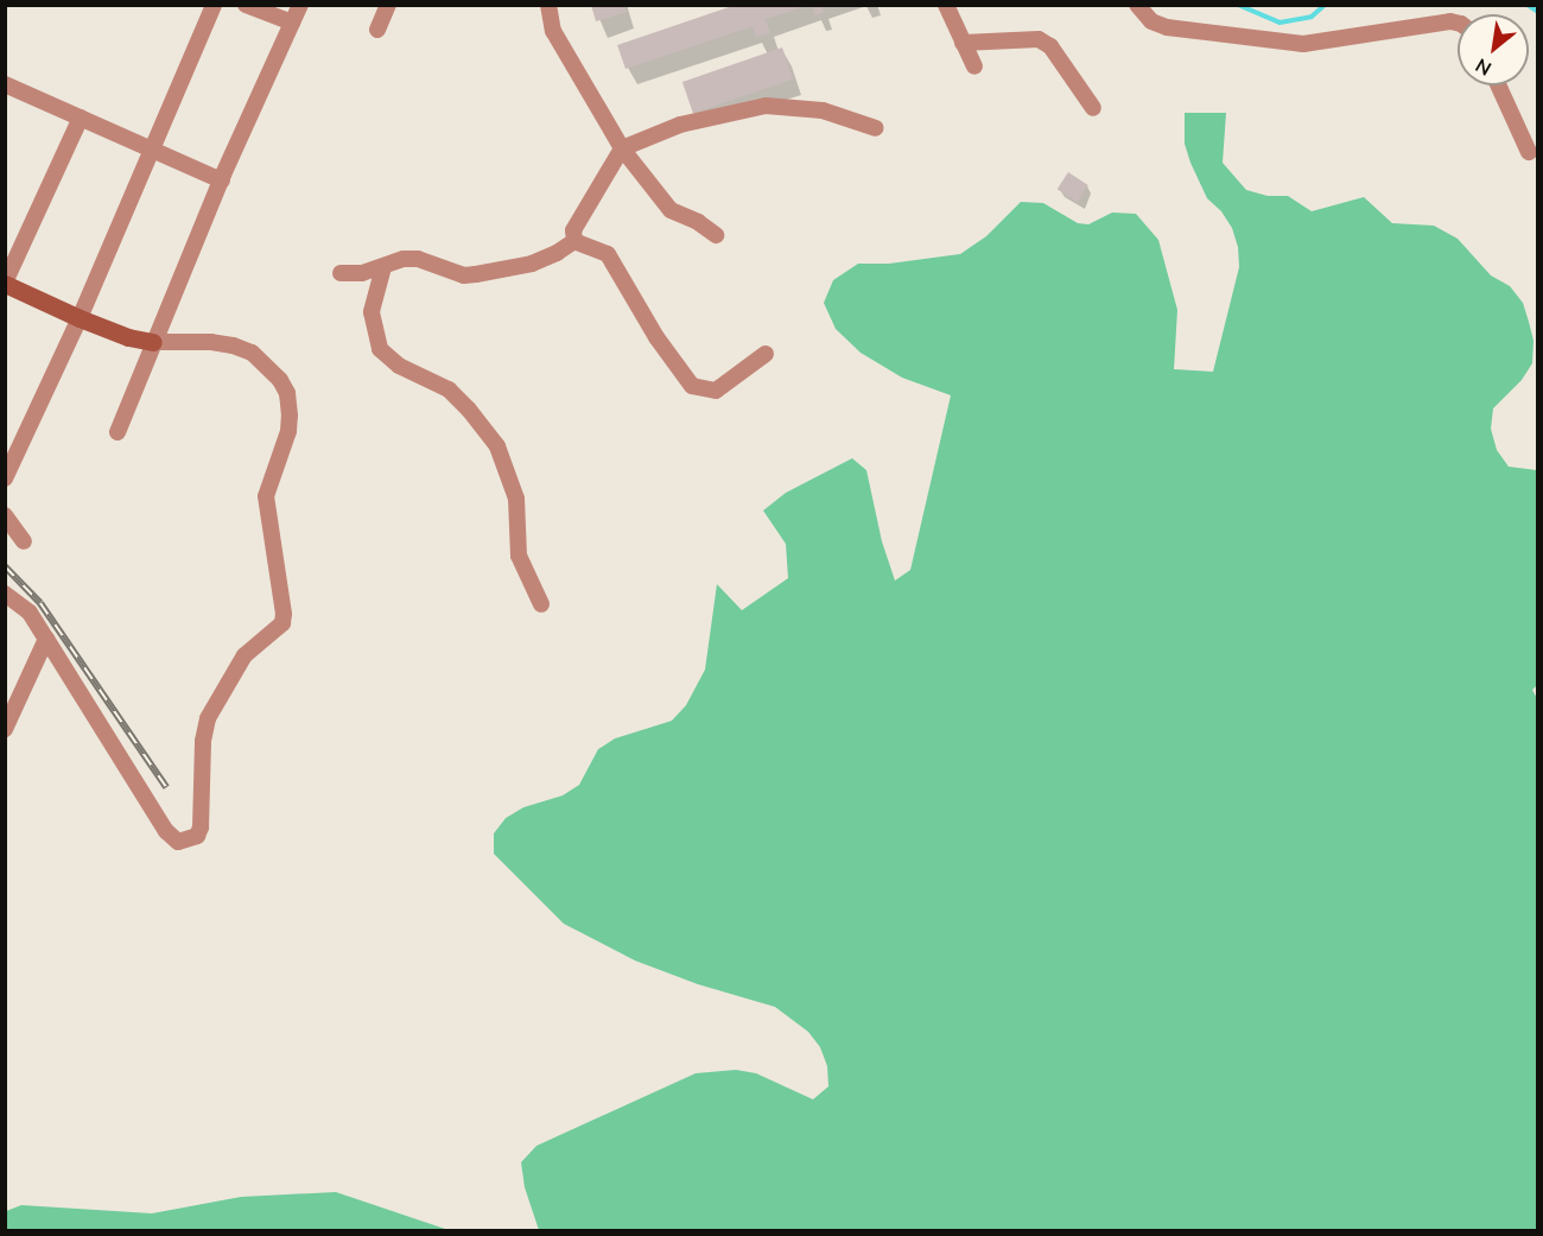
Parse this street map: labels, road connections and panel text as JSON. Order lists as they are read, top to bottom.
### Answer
{
  "north": "bottom left"
}
